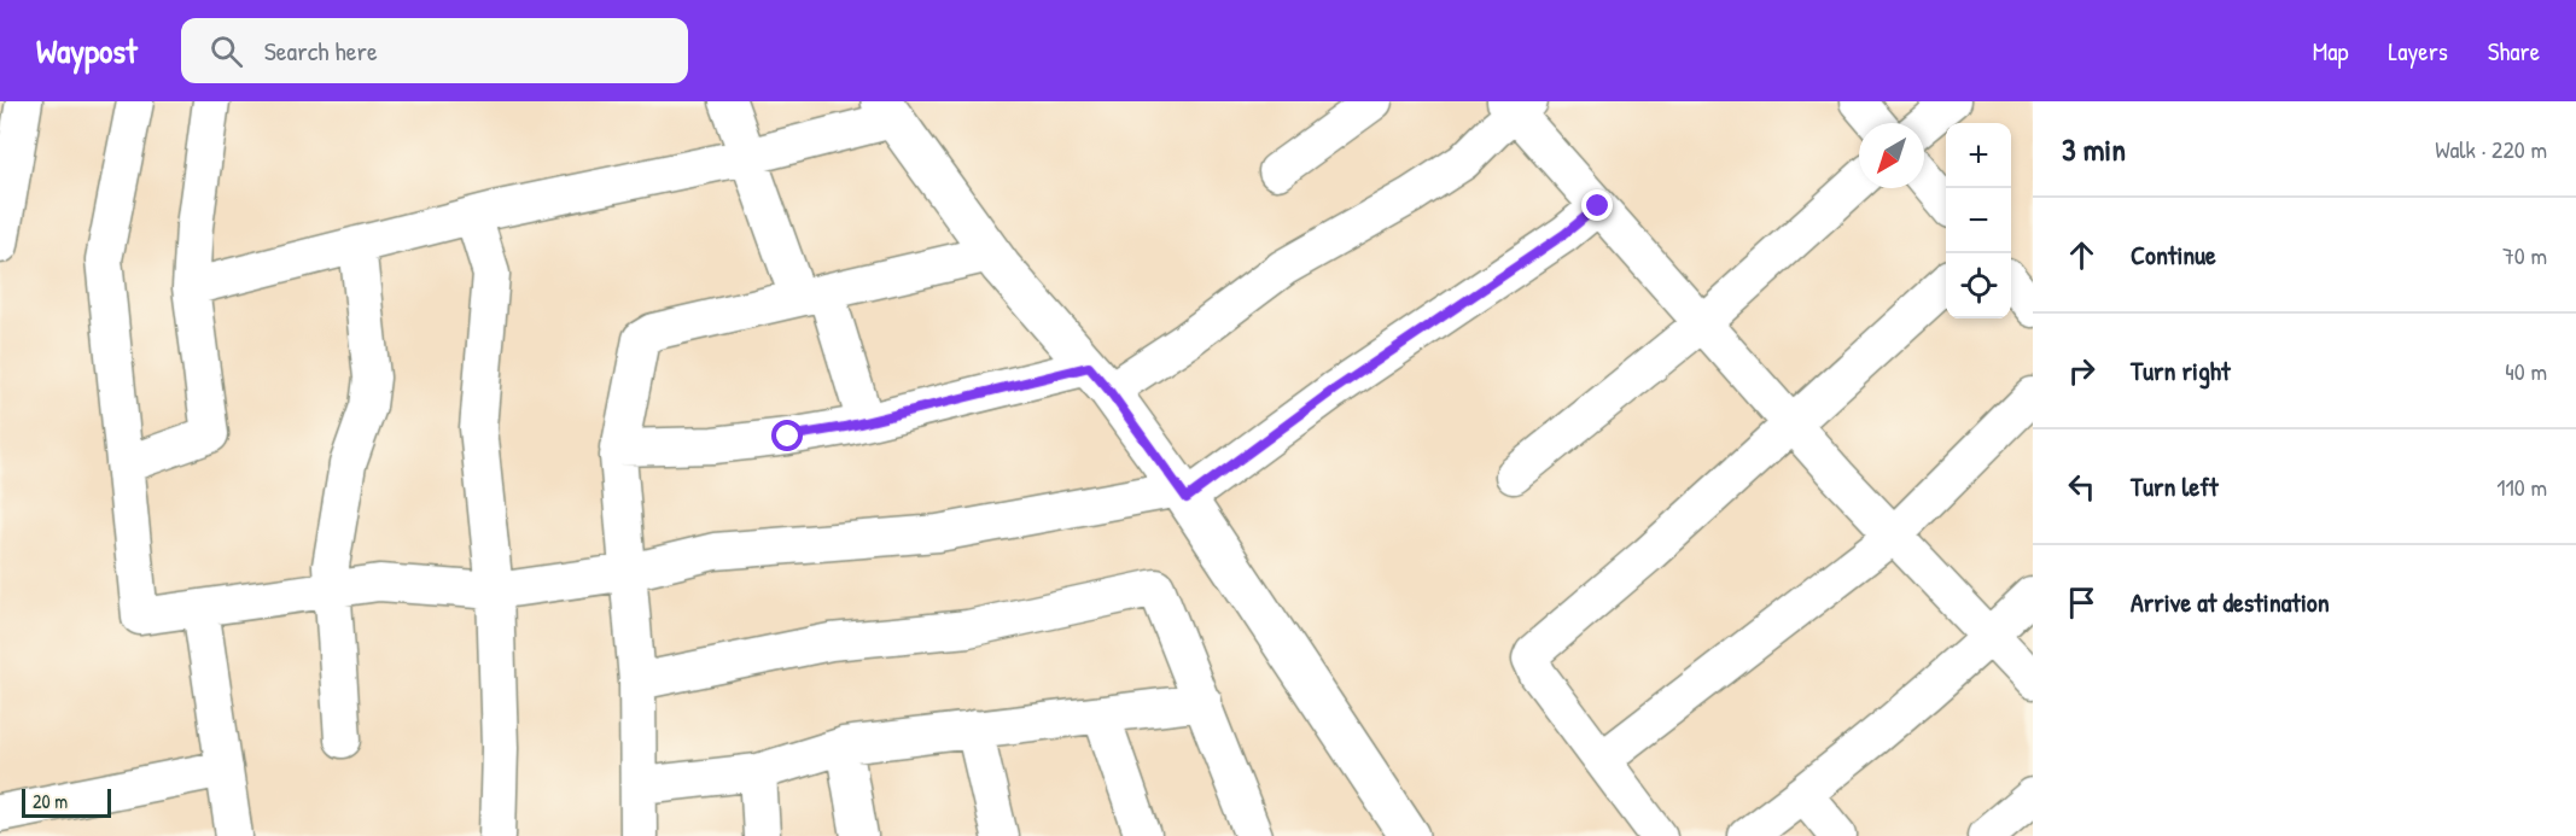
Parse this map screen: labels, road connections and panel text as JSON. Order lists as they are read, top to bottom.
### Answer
{
  "scale_bar": "20 m",
  "north": "bottom left",
  "page": {
    "header": "Waypost",
    "search": "Search here",
    "nav": ["Map", "Layers", "Share"],
    "heading": ["3 min", "Walk · 220 m"],
    "map_buttons": ["+", "−"],
    "list": [
      ["Continue", "70 m"],
      ["Turn right", "40 m"],
      ["Turn left", "110 m"],
      "Arrive at destination"
    ],
    "scale": "20 m"
  }
}
